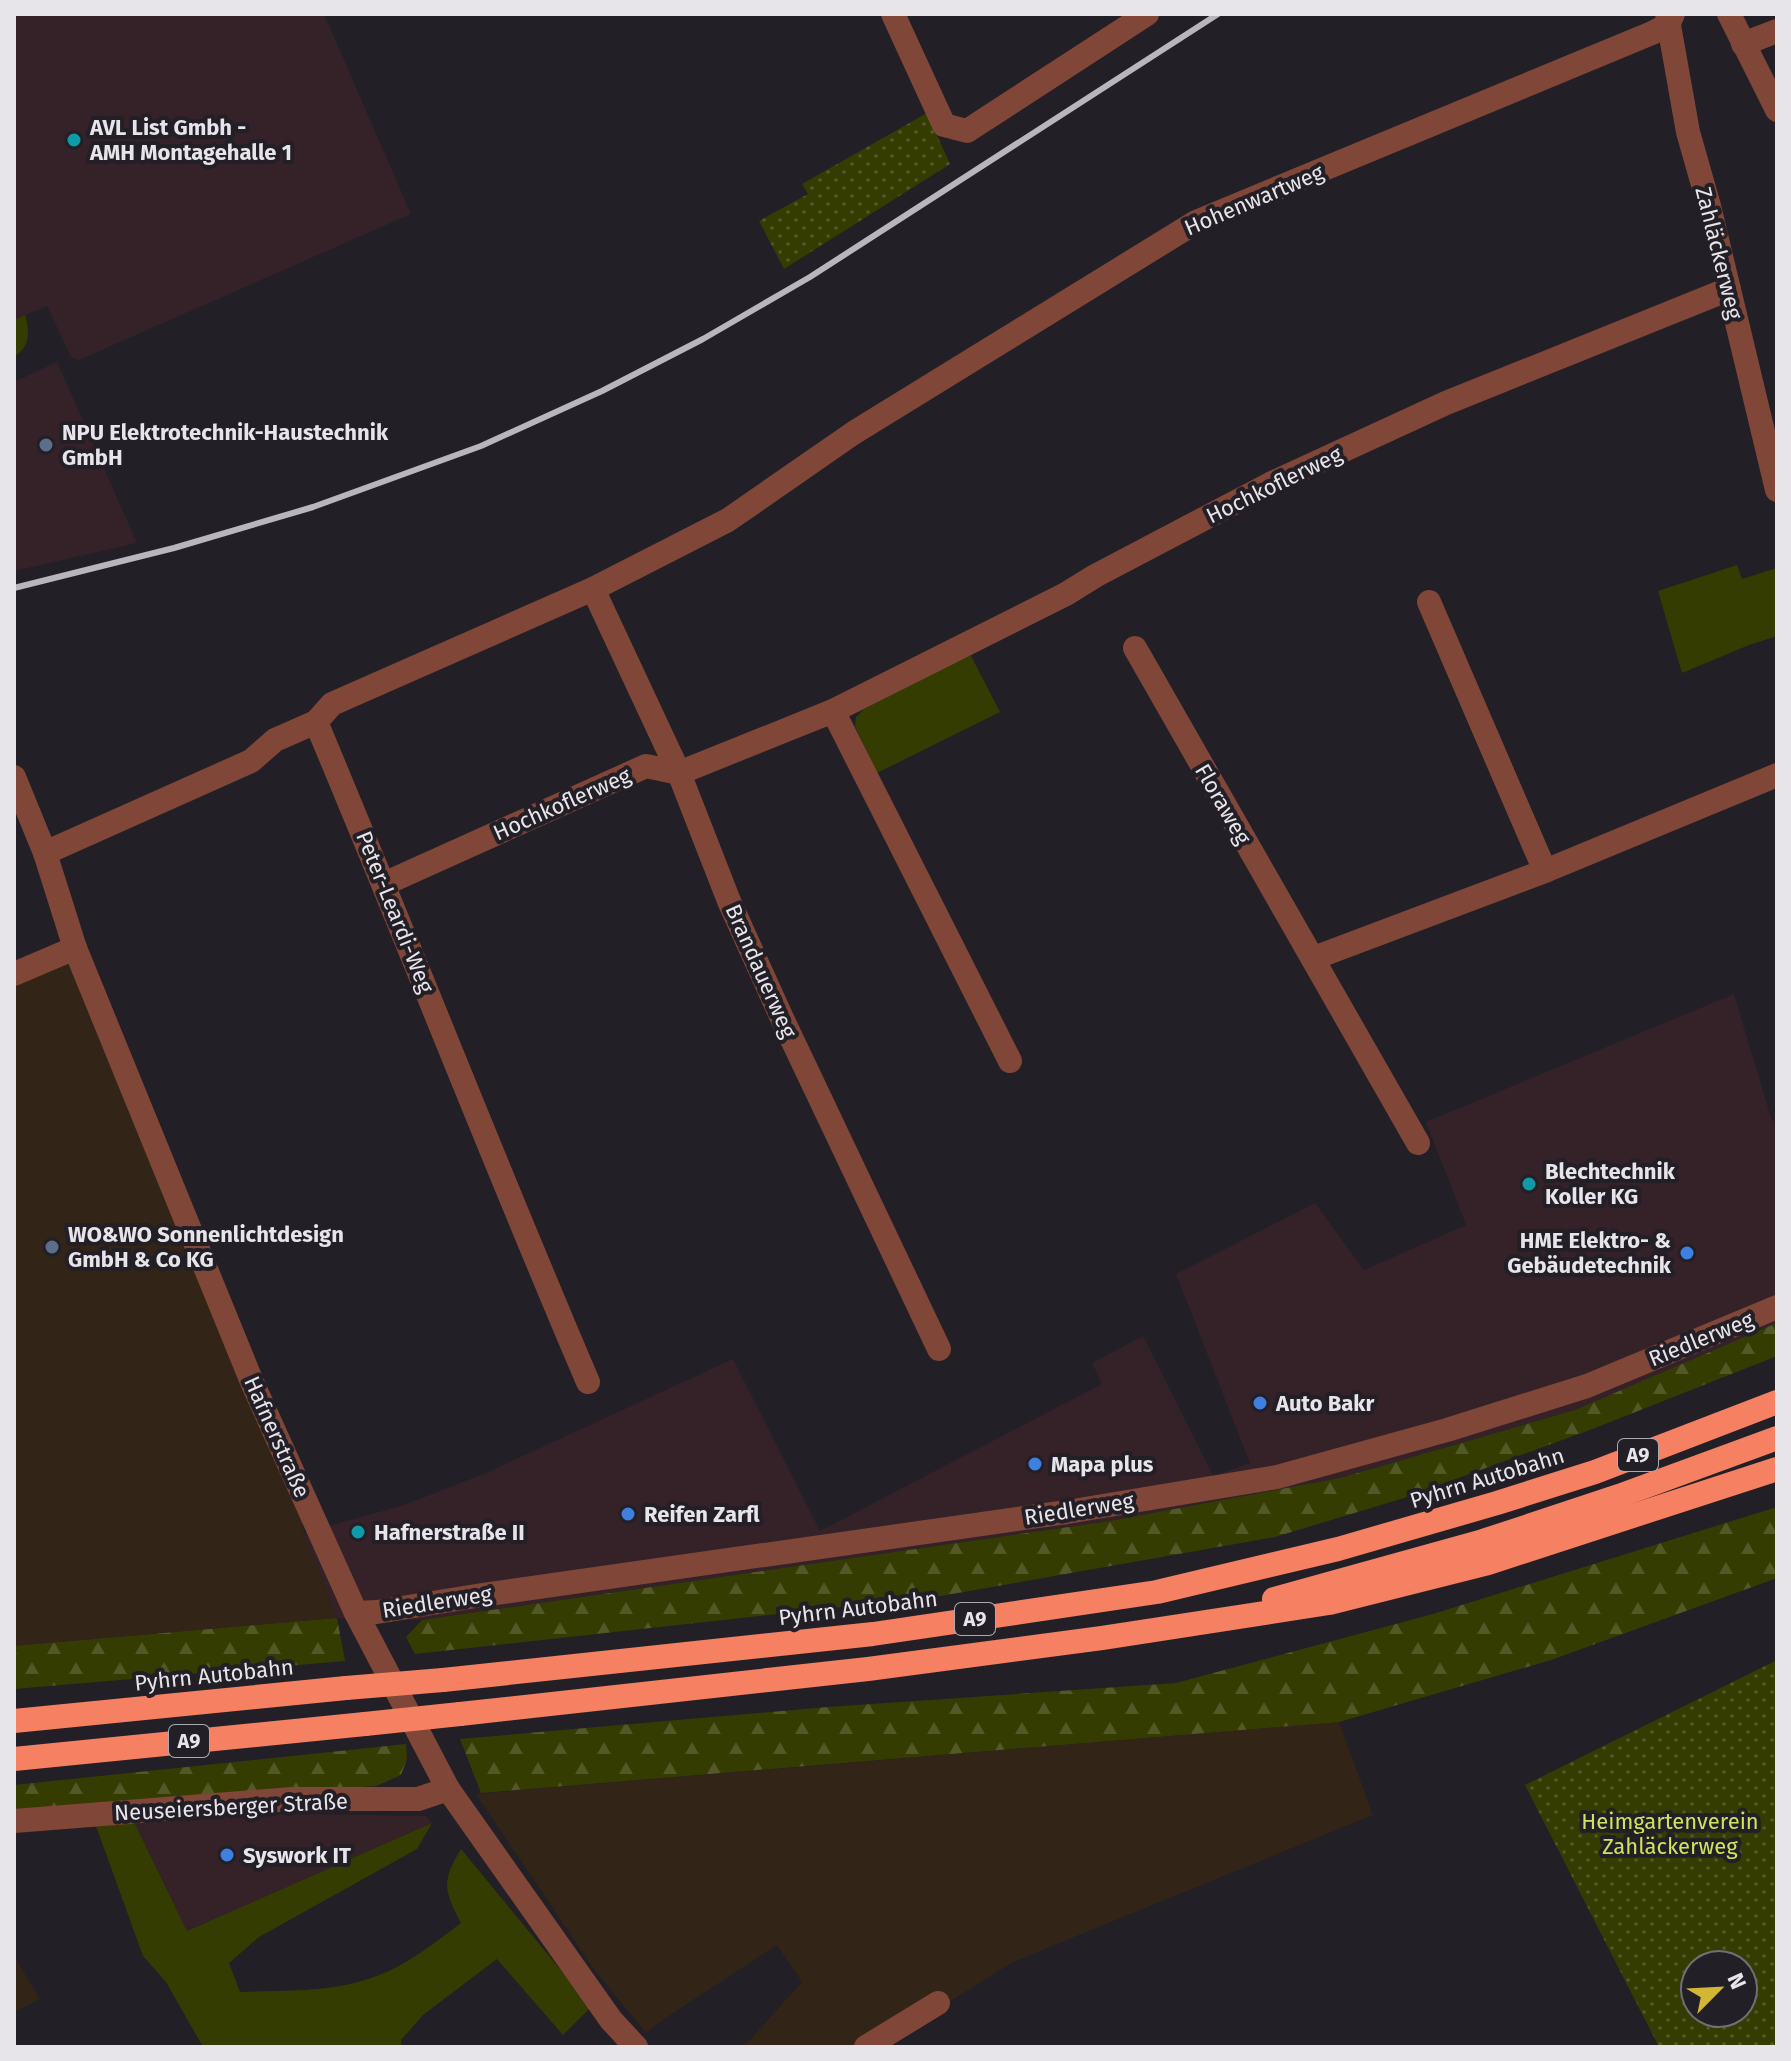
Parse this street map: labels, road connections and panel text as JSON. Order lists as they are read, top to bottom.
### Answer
{
  "streets": {
    "highway": ["A9", "Pyhrn Autobahn"],
    "street": [
      "Hohenwartweg",
      "Zahläckerweg",
      "Hochkoflerweg",
      "Floraweg",
      "Peter-Leardi-Weg",
      "Brandauerweg",
      "Riedlerweg",
      "Hafnerstraße",
      "Neuseiersberger Straße"
    ]
  },
  "crossings": [
    ["Hohenwartweg", "Zahläckerweg"],
    ["Hohenwartweg", "Brandauerweg"],
    ["Zahläckerweg", "Hochkoflerweg"],
    ["Hochkoflerweg", "Peter-Leardi-Weg"],
    ["Hochkoflerweg", "Brandauerweg"],
    ["Riedlerweg", "Hafnerstraße"],
    ["Hafnerstraße", "Neuseiersberger Straße"]
  ],
  "parks": ["Heimgartenverein Zahläckerweg"],
  "places": [
    "AVL List Gmbh - AMH Montagehalle 1",
    "NPU Elektrotechnik-Haustechnik GmbH",
    "Blechtechnik Koller KG",
    "WO&WO Sonnenlichtdesign GmbH & Co KG",
    "HME Elektro- & Gebäudetechnik",
    "Auto Bakr",
    "Mapa plus",
    "Reifen Zarfl",
    "Hafnerstraße II",
    "Syswork IT"
  ],
  "north": "top right"
}
